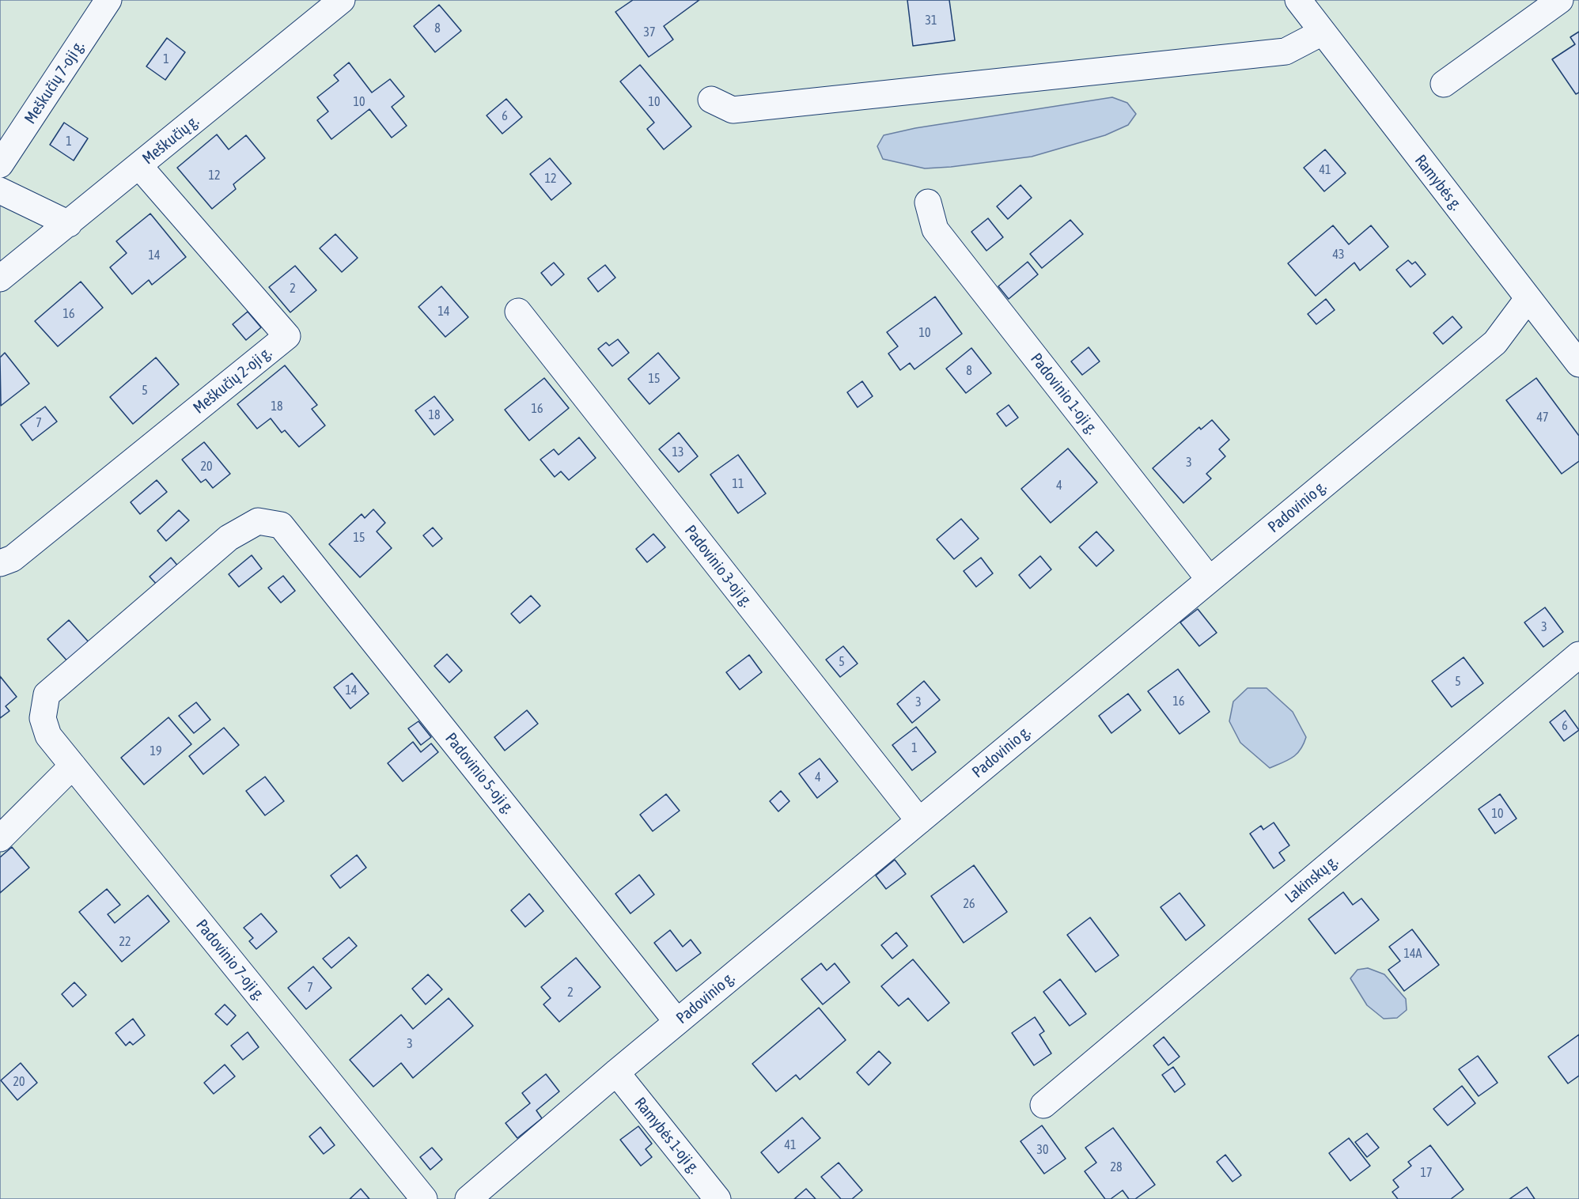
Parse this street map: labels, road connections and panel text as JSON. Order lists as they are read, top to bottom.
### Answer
{
  "streets": {
    "street": [
      "Meškučių 7-oji g.",
      "Meškučių g.",
      "Ramybės g.",
      "Meškučių 2-oji g.",
      "Padovinio 1-oji g.",
      "Padovinio g.",
      "Padovinio 3-oji g.",
      "Padovinio 5-oji g.",
      "Lakinskų g.",
      "Padovinio 7-oji g.",
      "Ramybės 1-oji g."
    ]
  },
  "crossings": [
    ["Meškučių g.", "Meškučių 2-oji g."],
    ["Ramybės g.", "Padovinio g."],
    ["Padovinio 1-oji g.", "Padovinio g."],
    ["Padovinio g.", "Padovinio 3-oji g."],
    ["Padovinio g.", "Padovinio 5-oji g."],
    ["Padovinio g.", "Ramybės 1-oji g."],
    ["Padovinio 5-oji g.", "Padovinio 7-oji g."]
  ],
  "house_numbers": [
    "31",
    "8",
    "37",
    "1",
    "10",
    "10",
    "6",
    "1",
    "41",
    "12",
    "12",
    "43",
    "14",
    "2",
    "14",
    "16",
    "10",
    "8",
    "15",
    "5",
    "18",
    "16",
    "18",
    "47",
    "7",
    "13",
    "3",
    "20",
    "11",
    "4",
    "15",
    "3",
    "5",
    "5",
    "14",
    "16",
    "3",
    "6",
    "1",
    "19",
    "4",
    "10",
    "26",
    "22",
    "14A",
    "7",
    "2",
    "3",
    "20",
    "41",
    "30",
    "28",
    "17"
  ]
}
